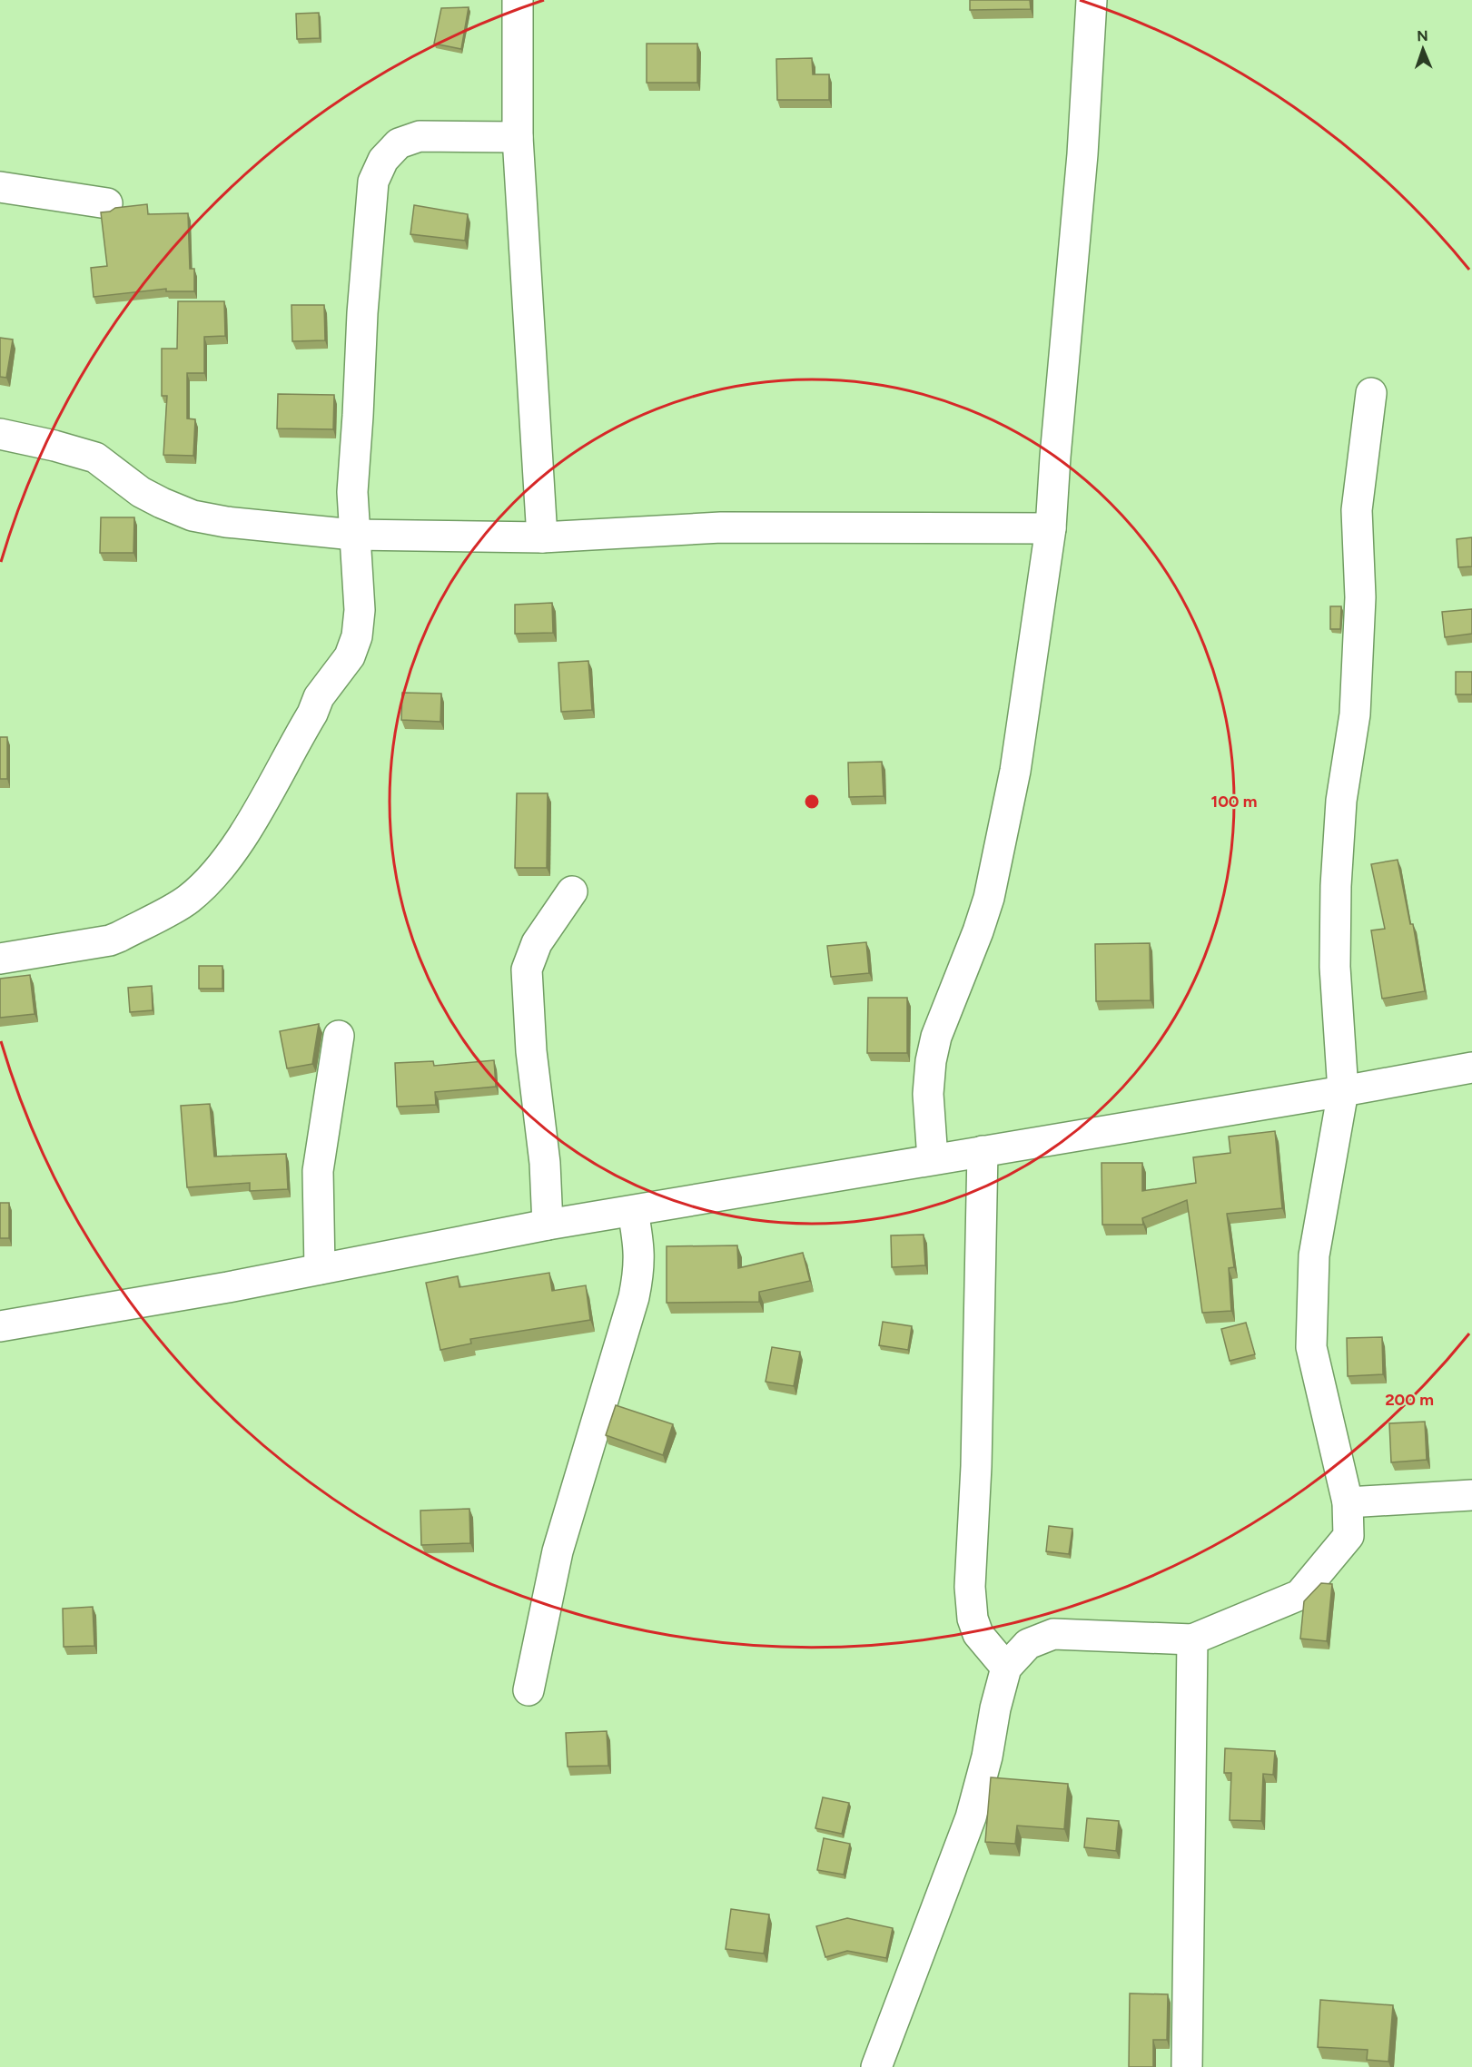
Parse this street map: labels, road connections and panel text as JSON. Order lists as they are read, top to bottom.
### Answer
{
  "north": "top",
  "rings": ["100 m", "200 m"]
}
